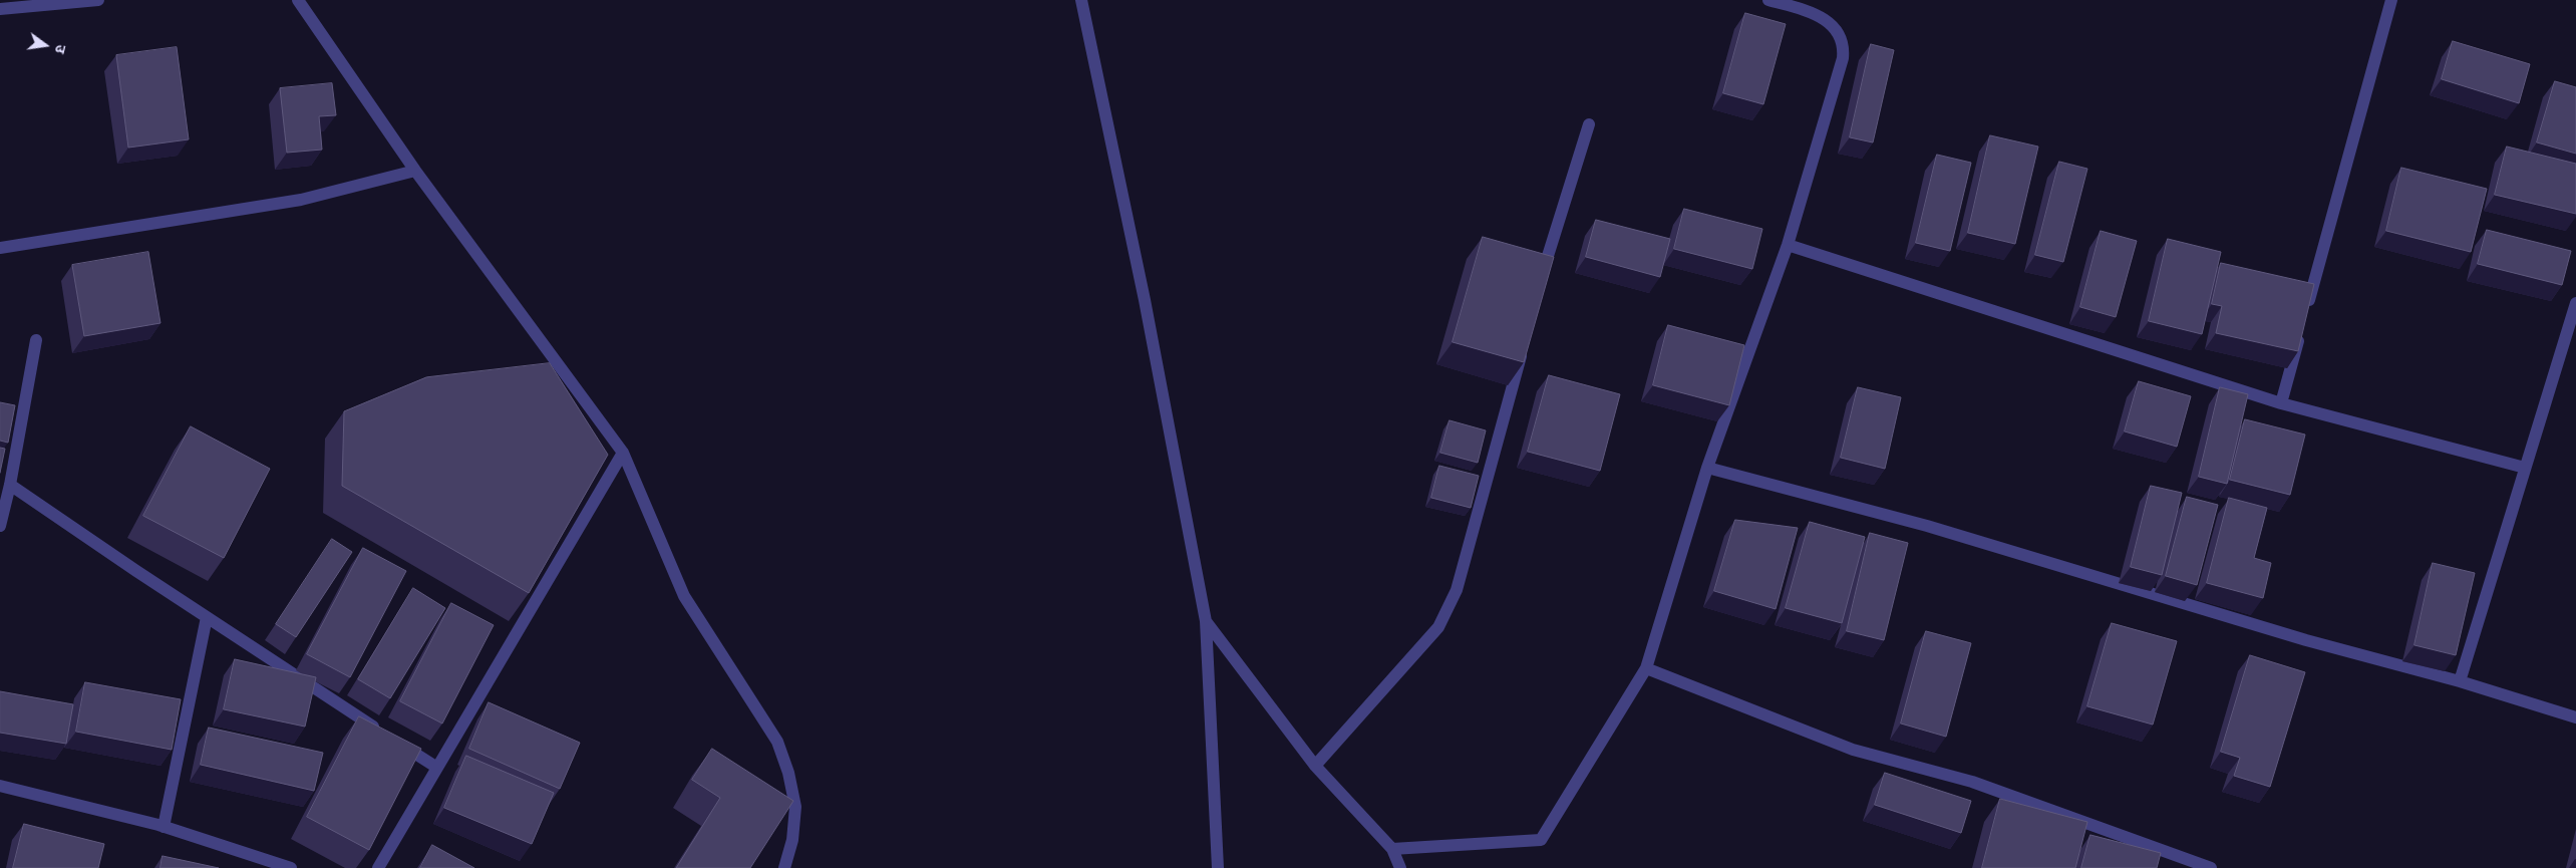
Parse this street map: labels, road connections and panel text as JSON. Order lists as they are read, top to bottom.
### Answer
{
  "north": "right"
}
